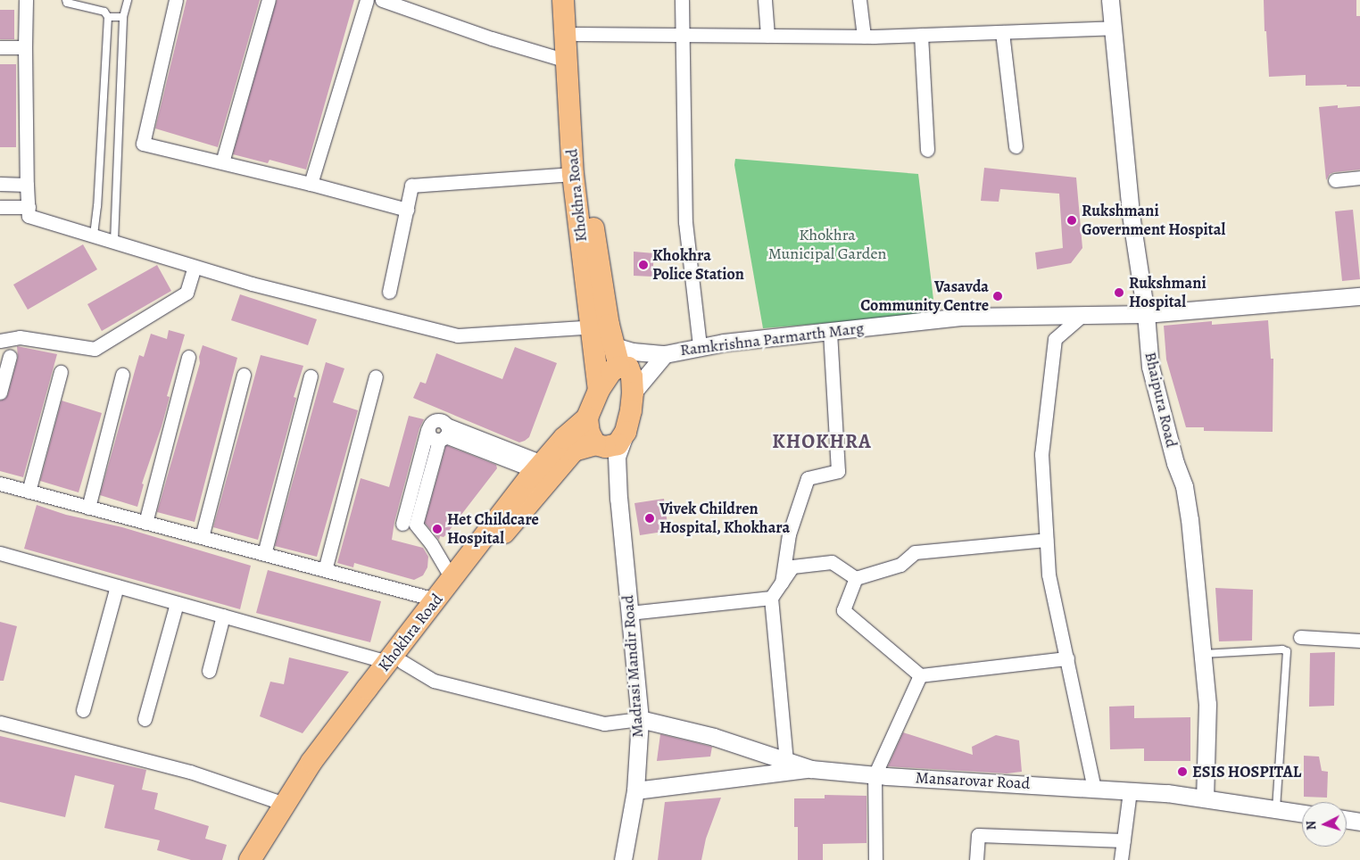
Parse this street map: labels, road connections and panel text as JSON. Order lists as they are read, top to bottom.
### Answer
{
  "streets": {
    "main road": ["Khokhra Road"],
    "street": [
      "Ramkrishna Parmarth Marg",
      "Bhaipura Road",
      "Madrasi Mandir Road",
      "Mansarovar Road"
    ]
  },
  "crossings": [
    ["Khokhra Road", "Ramkrishna Parmarth Marg"],
    ["Ramkrishna Parmarth Marg", "Bhaipura Road"],
    ["Bhaipura Road", "Mansarovar Road"],
    ["Madrasi Mandir Road", "Mansarovar Road"]
  ],
  "districts": ["KHOKHRA"],
  "parks": ["Khokhra Municipal Garden"],
  "places": [
    "Rukshmani Government Hospital",
    "Khokhra Police Station",
    "Rukshmani Hospital",
    "Vasavda Community Centre",
    "Vivek Children Hospital, Khokhara",
    "Het Childcare Hospital",
    "ESIS HOSPITAL"
  ],
  "north": "left"
}
